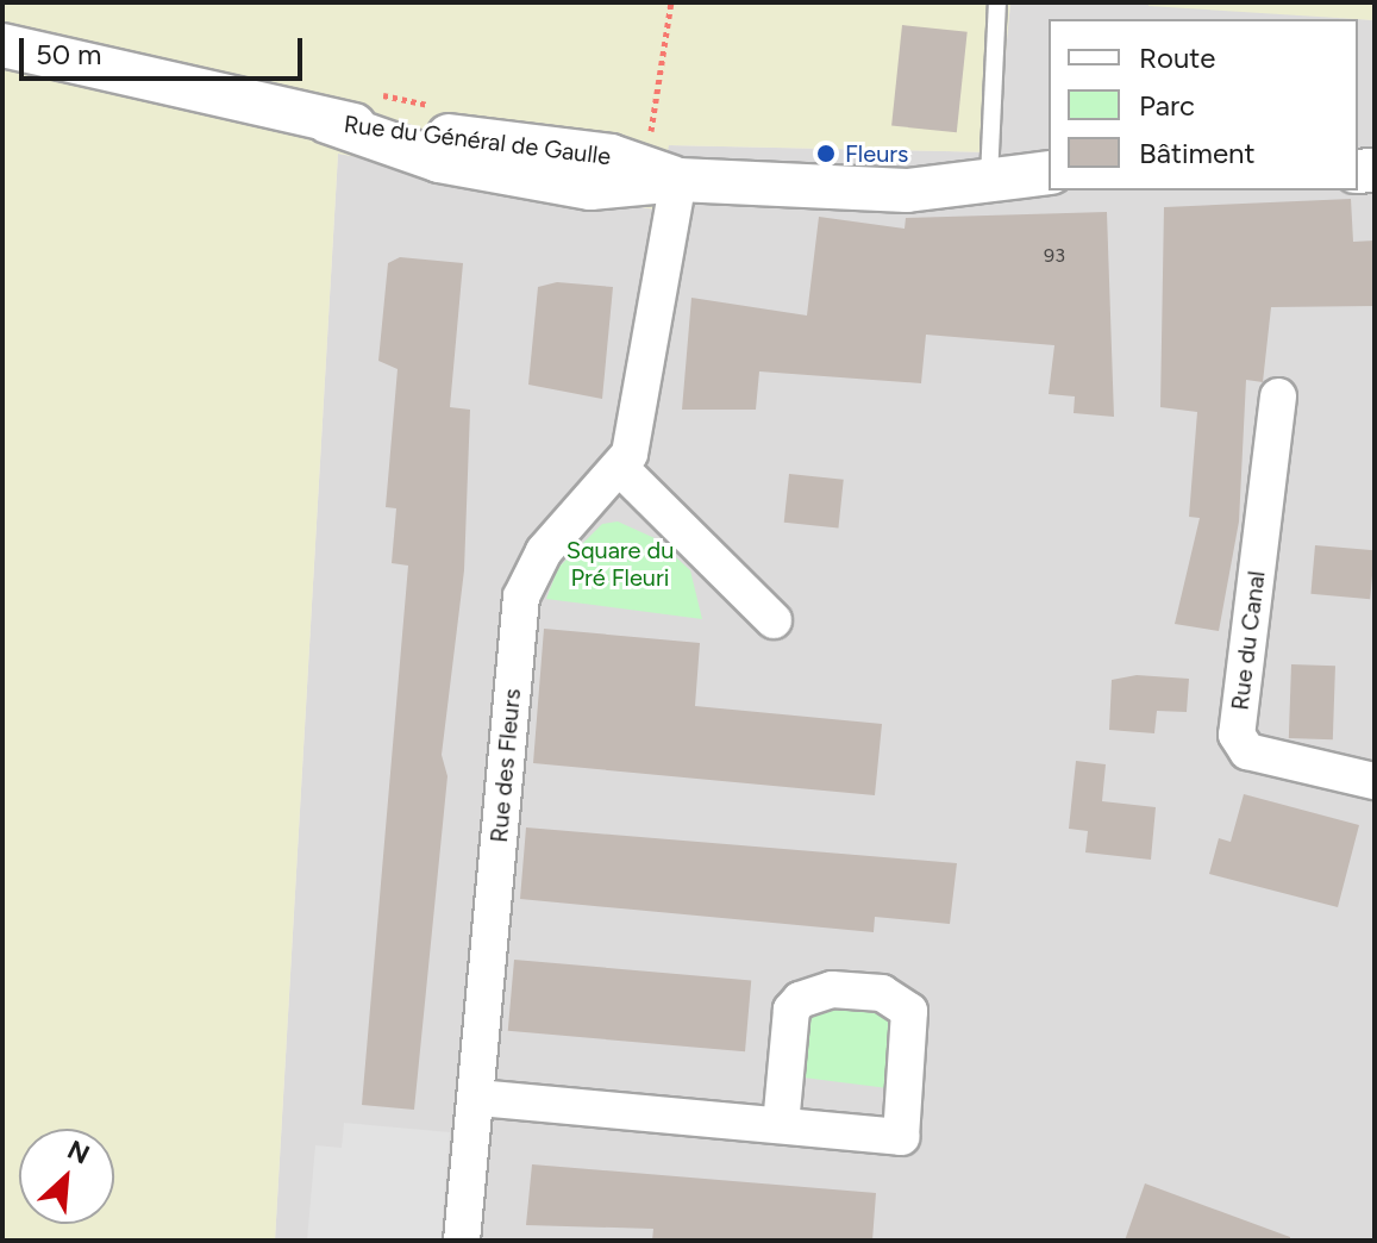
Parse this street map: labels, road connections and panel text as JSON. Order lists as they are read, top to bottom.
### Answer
{
  "streets": {
    "street": ["Rue du Général de Gaulle", "Rue du Canal", "Rue des Fleurs"]
  },
  "parks": ["Square du Pré Fleuri"],
  "places": ["Fleurs"],
  "house_numbers": ["93"],
  "legend": ["Route", "Parc", "Bâtiment"],
  "scale_bar": "50 m",
  "north": "top right"
}
